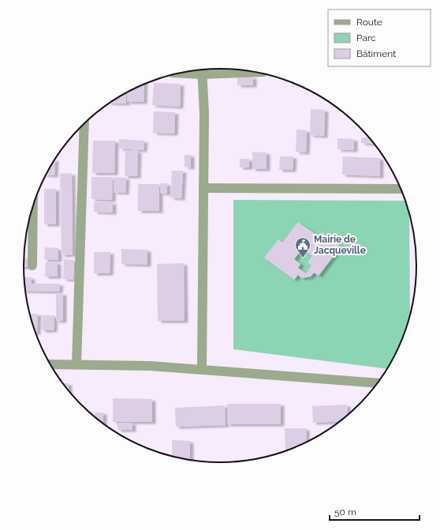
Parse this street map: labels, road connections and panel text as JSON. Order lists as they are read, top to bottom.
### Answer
{
  "places": {
    "public building": ["Mairie de Jacqueville"]
  },
  "legend": ["Route", "Parc", "Bâtiment"],
  "scale_bar": "50 m"
}
